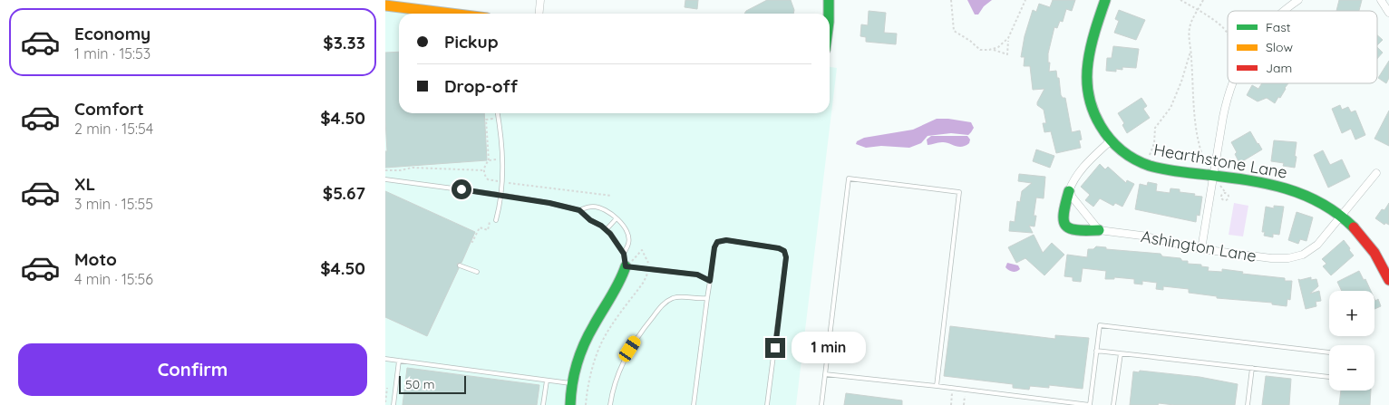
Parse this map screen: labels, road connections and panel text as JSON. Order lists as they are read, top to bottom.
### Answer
{
  "streets": {
    "street": ["Hearthstone Lane", "Ashington Lane"]
  },
  "crossings": [
    ["Hearthstone Lane", "Ashington Lane"]
  ],
  "legend": ["Fast", "Slow", "Jam"],
  "scale_bar": "50 m",
  "page": {
    "list": [
      {
        "name": "Economy",
        "note": "1 min · 15:53",
        "value": "$3.33"
      },
      {
        "name": "Comfort",
        "note": "2 min · 15:54",
        "value": "$4.50"
      },
      {
        "name": "XL",
        "note": "3 min · 15:55",
        "value": "$5.67"
      },
      {
        "name": "Moto",
        "note": "4 min · 15:56",
        "value": "$4.50"
      }
    ],
    "banner": ["Pickup", "Drop-off"],
    "map_buttons": ["+", "−"],
    "bubble": "1 min",
    "buttons": "Confirm",
    "scale": "50 m"
  }
}
